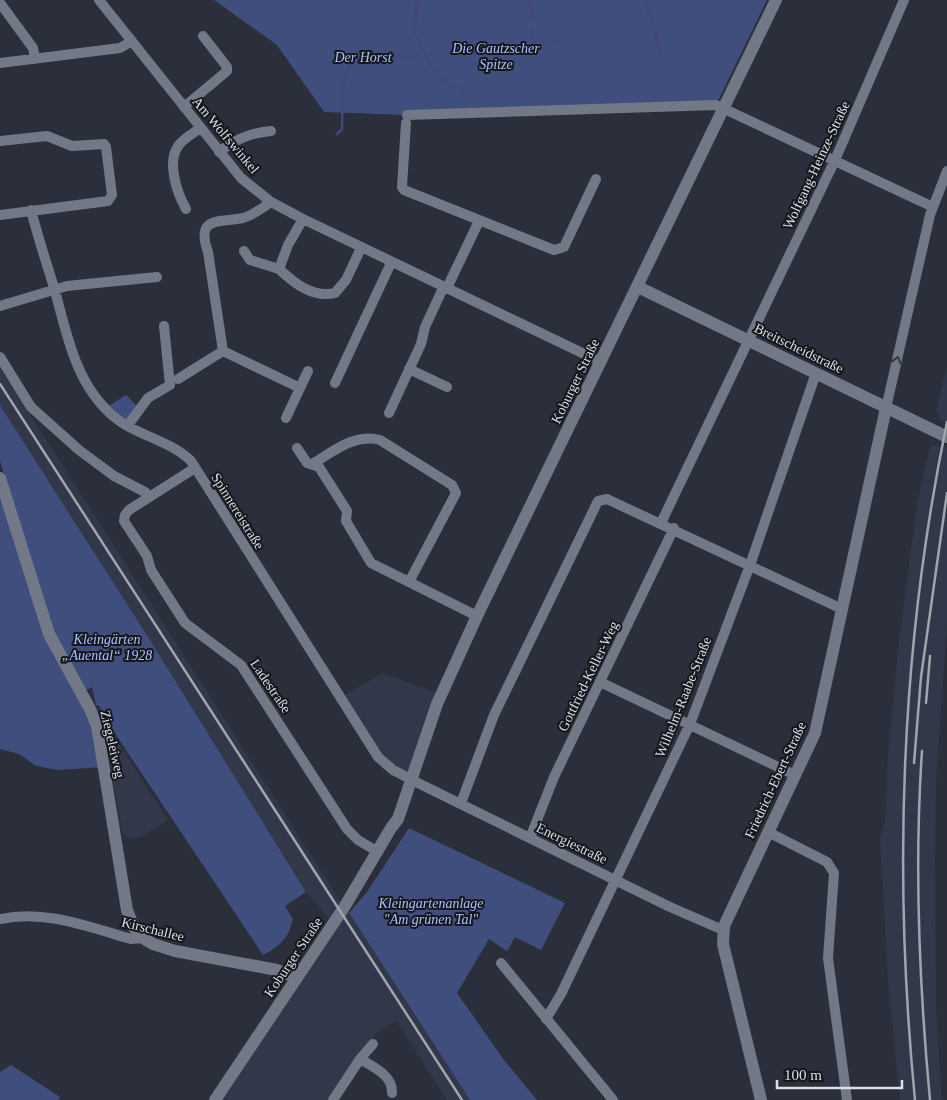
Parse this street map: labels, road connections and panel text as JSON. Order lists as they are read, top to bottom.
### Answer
{
  "streets": {
    "main road": [
      "Breitscheidstraße",
      "Koburger Straße",
      "Ziegeleiweg",
      "Friedrich-Ebert-Straße",
      "Kirschallee"
    ],
    "street": [
      "Am Wolfswinkel",
      "Wolfgang-Heinze-Straße",
      "Spinnereistraße",
      "Gottfried-Keller-Weg",
      "Ladestraße",
      "Wilhelm-Raabe-Straße",
      "Energiestraße"
    ]
  },
  "crossings": [
    ["Am Wolfswinkel", "Koburger Straße"],
    ["Wolfgang-Heinze-Straße", "Breitscheidstraße"],
    ["Breitscheidstraße", "Koburger Straße"],
    ["Breitscheidstraße", "Wilhelm-Raabe-Straße"],
    ["Breitscheidstraße", "Friedrich-Ebert-Straße"],
    ["Koburger Straße", "Spinnereistraße"],
    ["Koburger Straße", "Ladestraße"],
    ["Koburger Straße", "Energiestraße"],
    ["Koburger Straße", "Kirschallee"],
    ["Spinnereistraße", "Ladestraße"],
    ["Spinnereistraße", "Energiestraße"],
    ["Gottfried-Keller-Weg", "Energiestraße"],
    ["Wilhelm-Raabe-Straße", "Energiestraße"],
    ["Ziegeleiweg", "Kirschallee"],
    ["Friedrich-Ebert-Straße", "Energiestraße"]
  ],
  "parks": [
    "Die Gautzscher Spitze",
    "Der Horst",
    "Kleingärten „Auental“ 1928",
    "Kleingartenanlage \"Am grünen Tal\""
  ],
  "scale_bar": "100 m"
}
